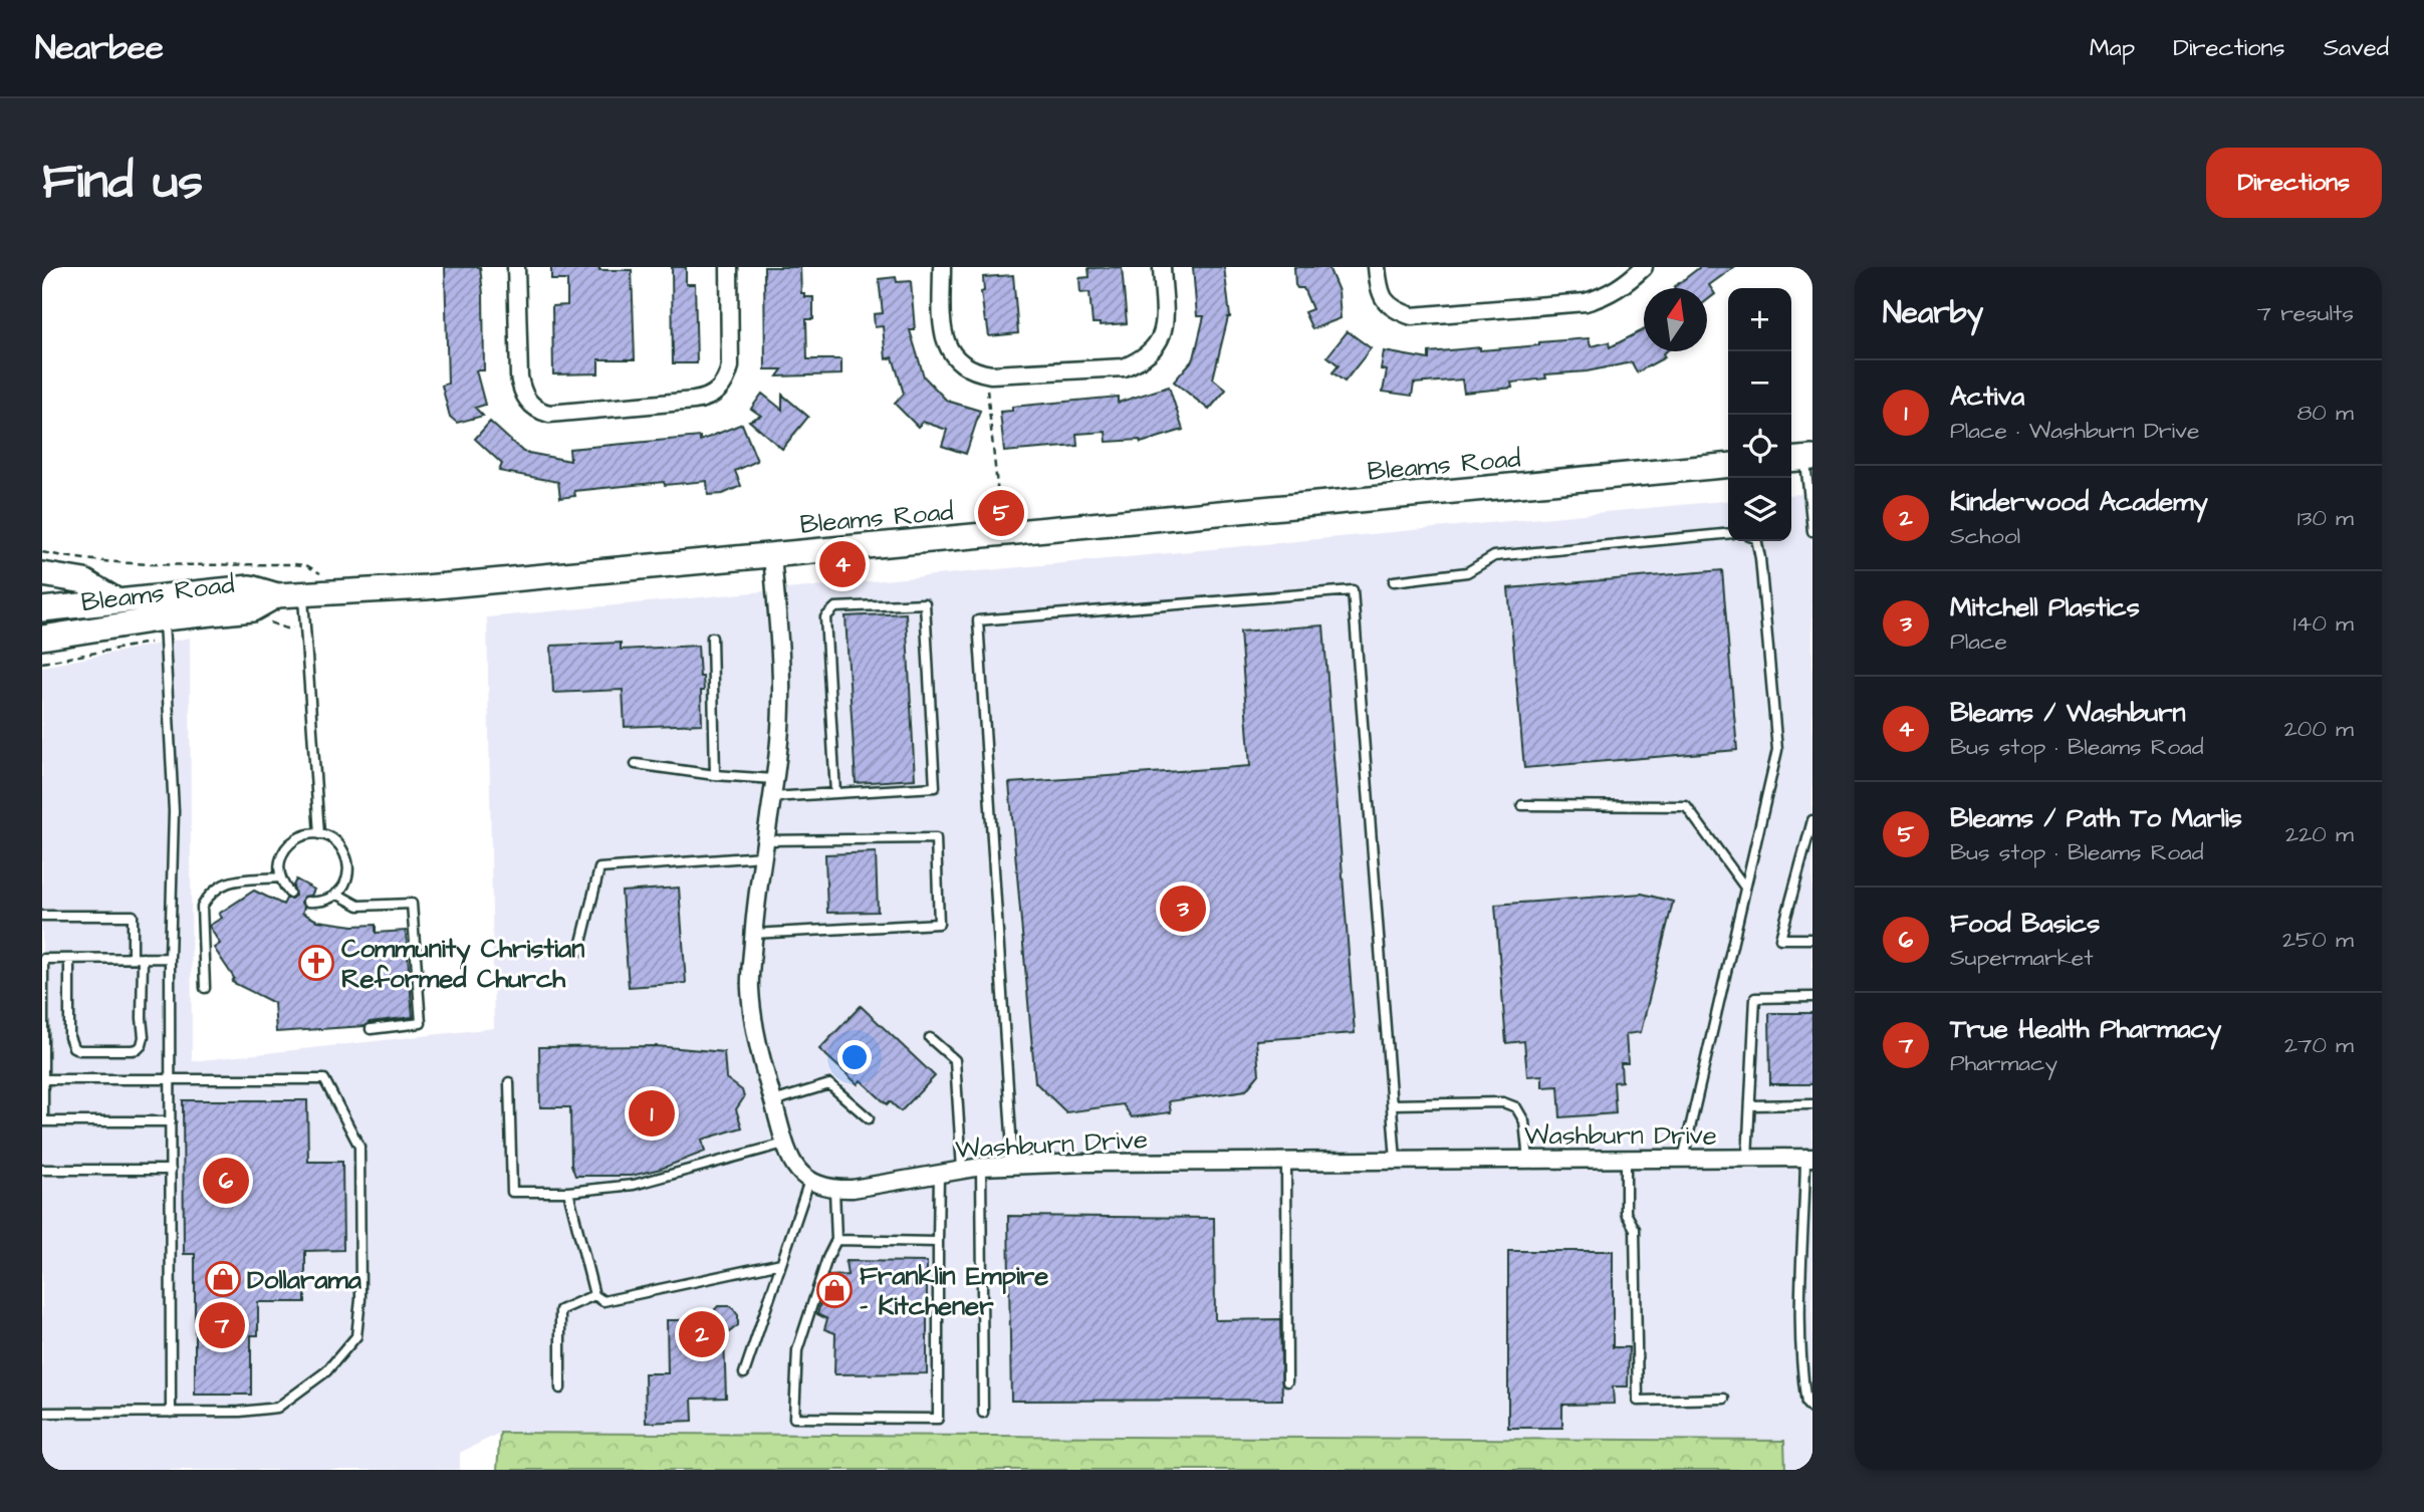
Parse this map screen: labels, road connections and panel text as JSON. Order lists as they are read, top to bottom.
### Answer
{
  "streets": {
    "main road": ["Bleams Road"],
    "street": ["Washburn Drive"]
  },
  "places": {
    "church": ["Community Christian Reformed Church"],
    "shop": ["Dollarama", "Franklin Empire - Kitchener"]
  },
  "north": "top",
  "page": {
    "header": "Nearbee",
    "nav": ["Map", "Directions", "Saved"],
    "buttons": "Directions",
    "title": "Find us",
    "heading": ["Nearby", "7 results"],
    "map_buttons": ["+", "−"],
    "list": [
      {
        "mark": "1",
        "name": "Activa",
        "note": "Place · Washburn Drive",
        "value": "80 m"
      },
      {
        "mark": "2",
        "name": "Kinderwood Academy",
        "note": "School",
        "value": "130 m"
      },
      {
        "mark": "3",
        "name": "Mitchell Plastics",
        "note": "Place",
        "value": "140 m"
      },
      {
        "mark": "4",
        "name": "Bleams / Washburn",
        "note": "Bus stop · Bleams Road",
        "value": "200 m"
      },
      {
        "mark": "5",
        "name": "Bleams / Path To Marlis",
        "note": "Bus stop · Bleams Road",
        "value": "220 m"
      },
      {
        "mark": "6",
        "name": "Food Basics",
        "note": "Supermarket",
        "value": "250 m"
      },
      {
        "mark": "7",
        "name": "True Health Pharmacy",
        "note": "Pharmacy",
        "value": "270 m"
      }
    ],
    "pins": [
      "5",
      "4",
      "3",
      "1",
      "6",
      "7",
      "2"
    ]
  }
}
